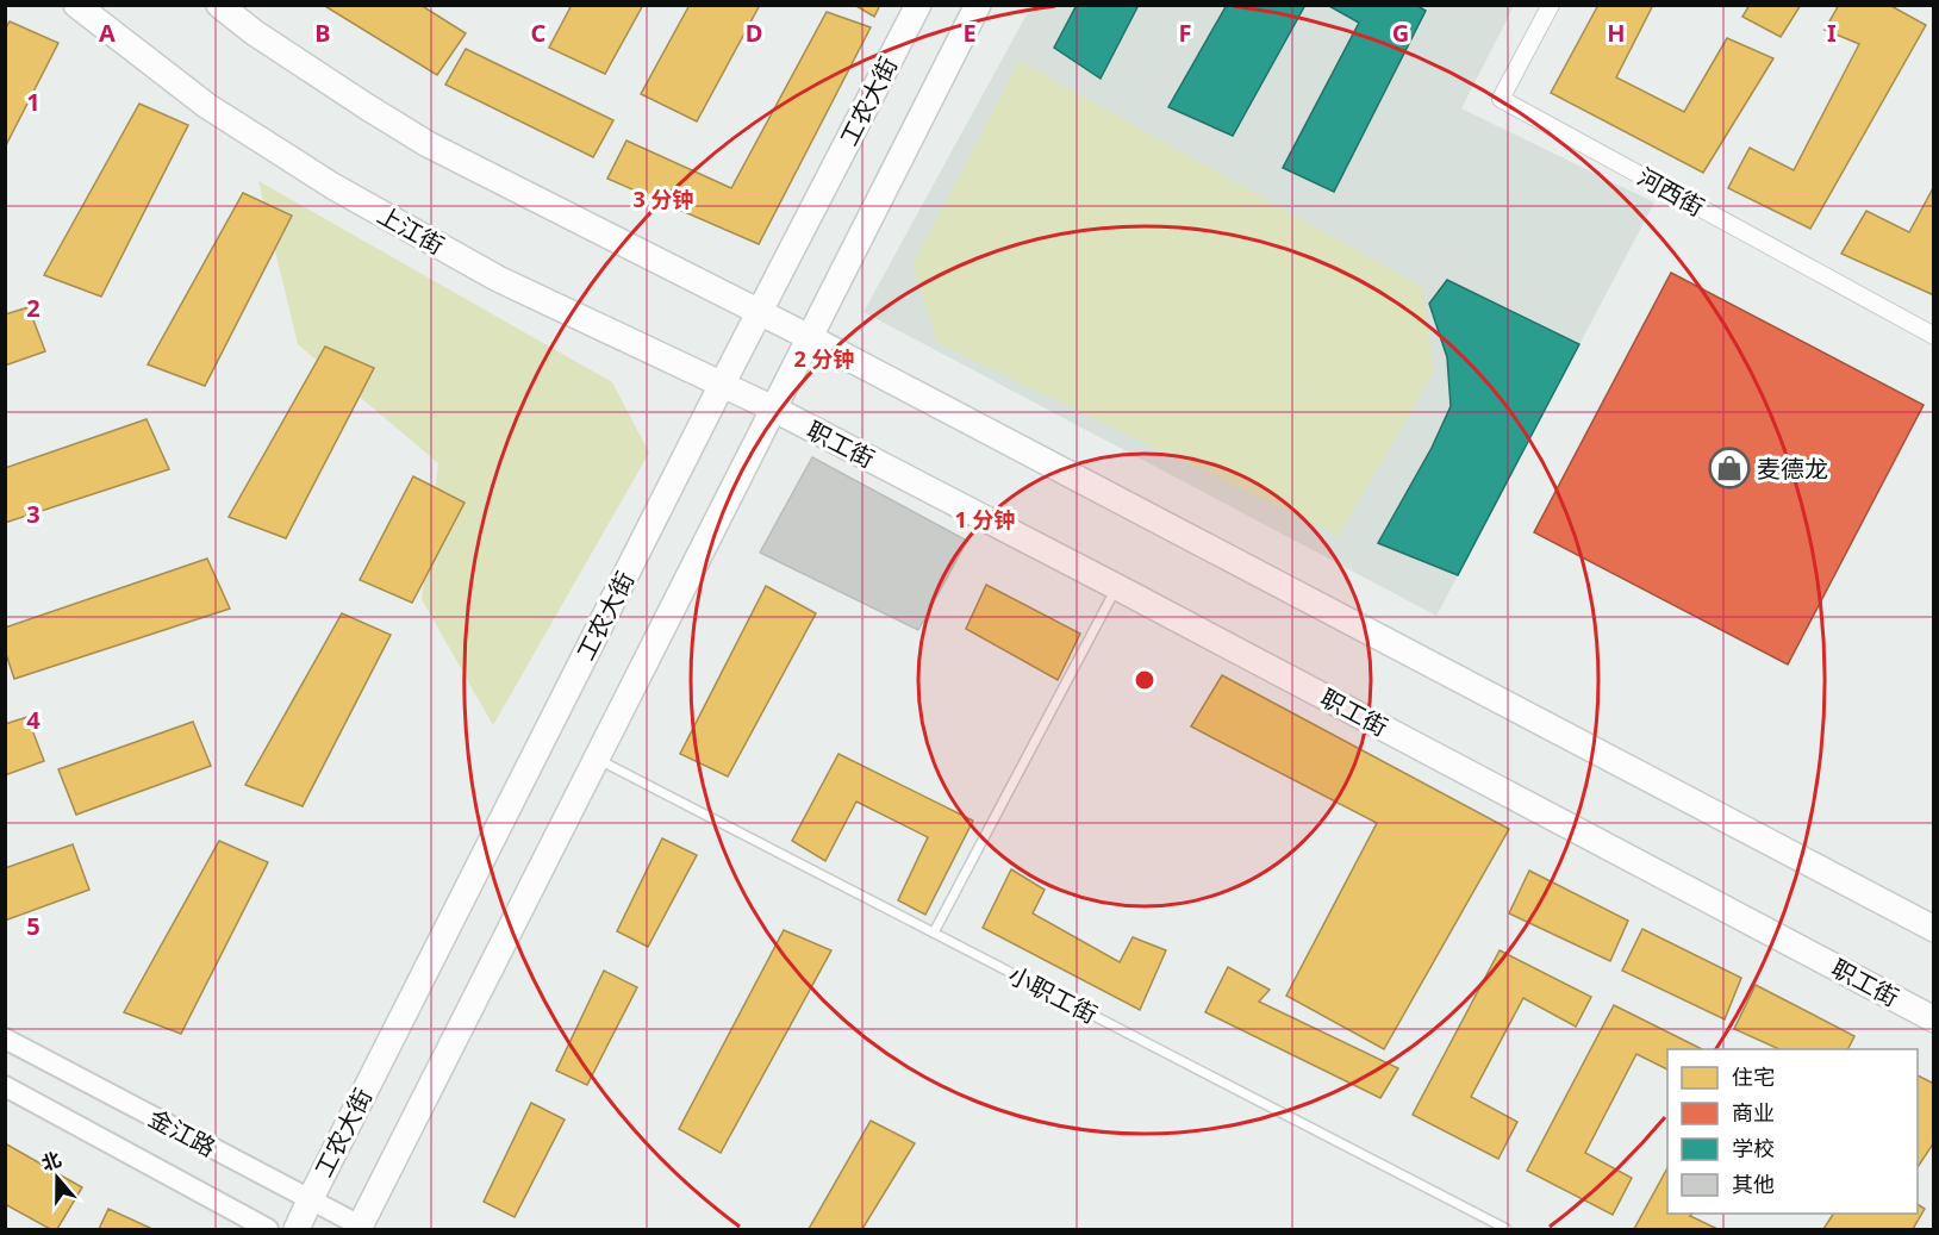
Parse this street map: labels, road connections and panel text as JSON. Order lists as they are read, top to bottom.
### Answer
{
  "streets": {
    "main road": ["工农大街", "上江街", "职工街"],
    "street": ["河西街", "金江路"],
    "lane": ["小职工街"]
  },
  "crossings": [
    ["工农大街", "上江街"],
    ["工农大街", "金江路"],
    ["上江街", "职工街"]
  ],
  "places": {
    "shop": ["麦德龙"]
  },
  "legend": [
    "住宅",
    "商业",
    "学校",
    "其他"
  ],
  "north": "top",
  "grid": {
    "columns": [
      "A",
      "B",
      "C",
      "D",
      "E",
      "F",
      "G",
      "H",
      "I"
    ],
    "rows": [
      "1",
      "2",
      "3",
      "4",
      "5"
    ]
  },
  "rings": ["3 分钟", "2 分钟", "1 分钟"]
}
